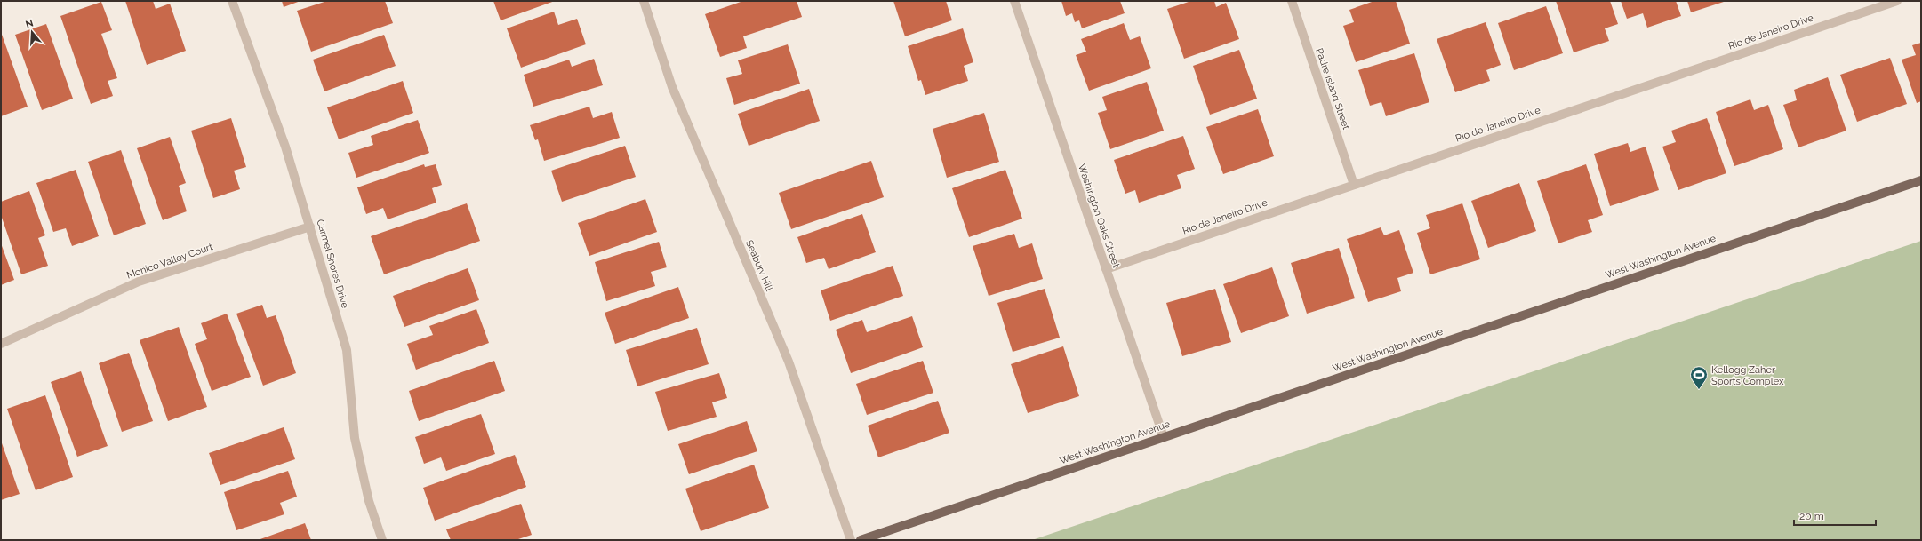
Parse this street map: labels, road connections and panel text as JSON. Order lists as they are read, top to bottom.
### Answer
{
  "streets": {
    "main road": ["West Washington Avenue"],
    "street": [
      "Rio de Janeiro Drive",
      "Padre Island Street",
      "Washington Oaks Street",
      "Monico Valley Court",
      "Carmel Shores Drive",
      "Seabury Hill"
    ]
  },
  "crossings": [
    ["Rio de Janeiro Drive", "Padre Island Street"],
    ["Rio de Janeiro Drive", "Washington Oaks Street"],
    ["Washington Oaks Street", "West Washington Avenue"],
    ["Monico Valley Court", "Carmel Shores Drive"]
  ],
  "places": {
    "sports": ["Kellogg Zaher Sports Complex"]
  },
  "scale_bar": "20 m",
  "north": "top"
}
